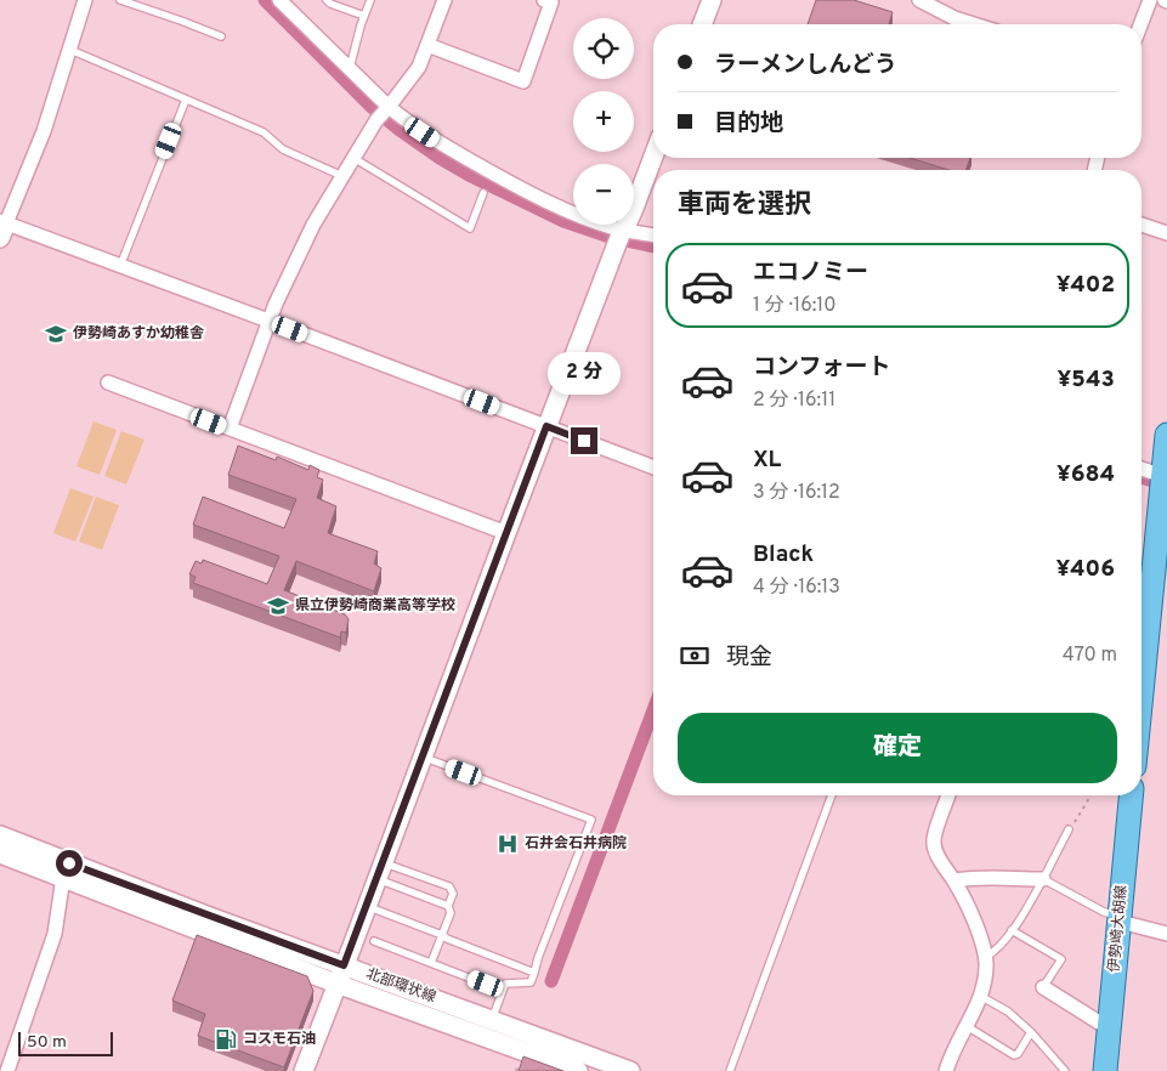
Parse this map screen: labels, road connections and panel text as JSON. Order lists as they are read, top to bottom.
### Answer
{
  "streets": {
    "main road": ["伊勢崎大胡線"],
    "street": ["北部環状線"]
  },
  "places": {
    "school or university": ["伊勢崎あすか幼稚舎", "県立伊勢崎商業高等学校"],
    "hospital": ["石井会石井病院"],
    "fuel station": ["コスモ石油"]
  },
  "scale_bar": "50 m",
  "page": {
    "map_buttons": ["+", "−"],
    "banner": ["ラーメンしんどう", "目的地"],
    "heading": "車両を選択",
    "list": [
      {
        "name": "エコノミー",
        "note": "1 分 · 16:10",
        "value": "¥402"
      },
      {
        "name": "コンフォート",
        "note": "2 分 · 16:11",
        "value": "¥543"
      },
      {
        "name": "XL",
        "note": "3 分 · 16:12",
        "value": "¥684"
      },
      {
        "name": "Black",
        "note": "4 分 · 16:13",
        "value": "¥406"
      }
    ],
    "bubble": "2 分",
    "pay": ["現金", "470 m"],
    "buttons": "確定",
    "scale": "50 m"
  }
}
